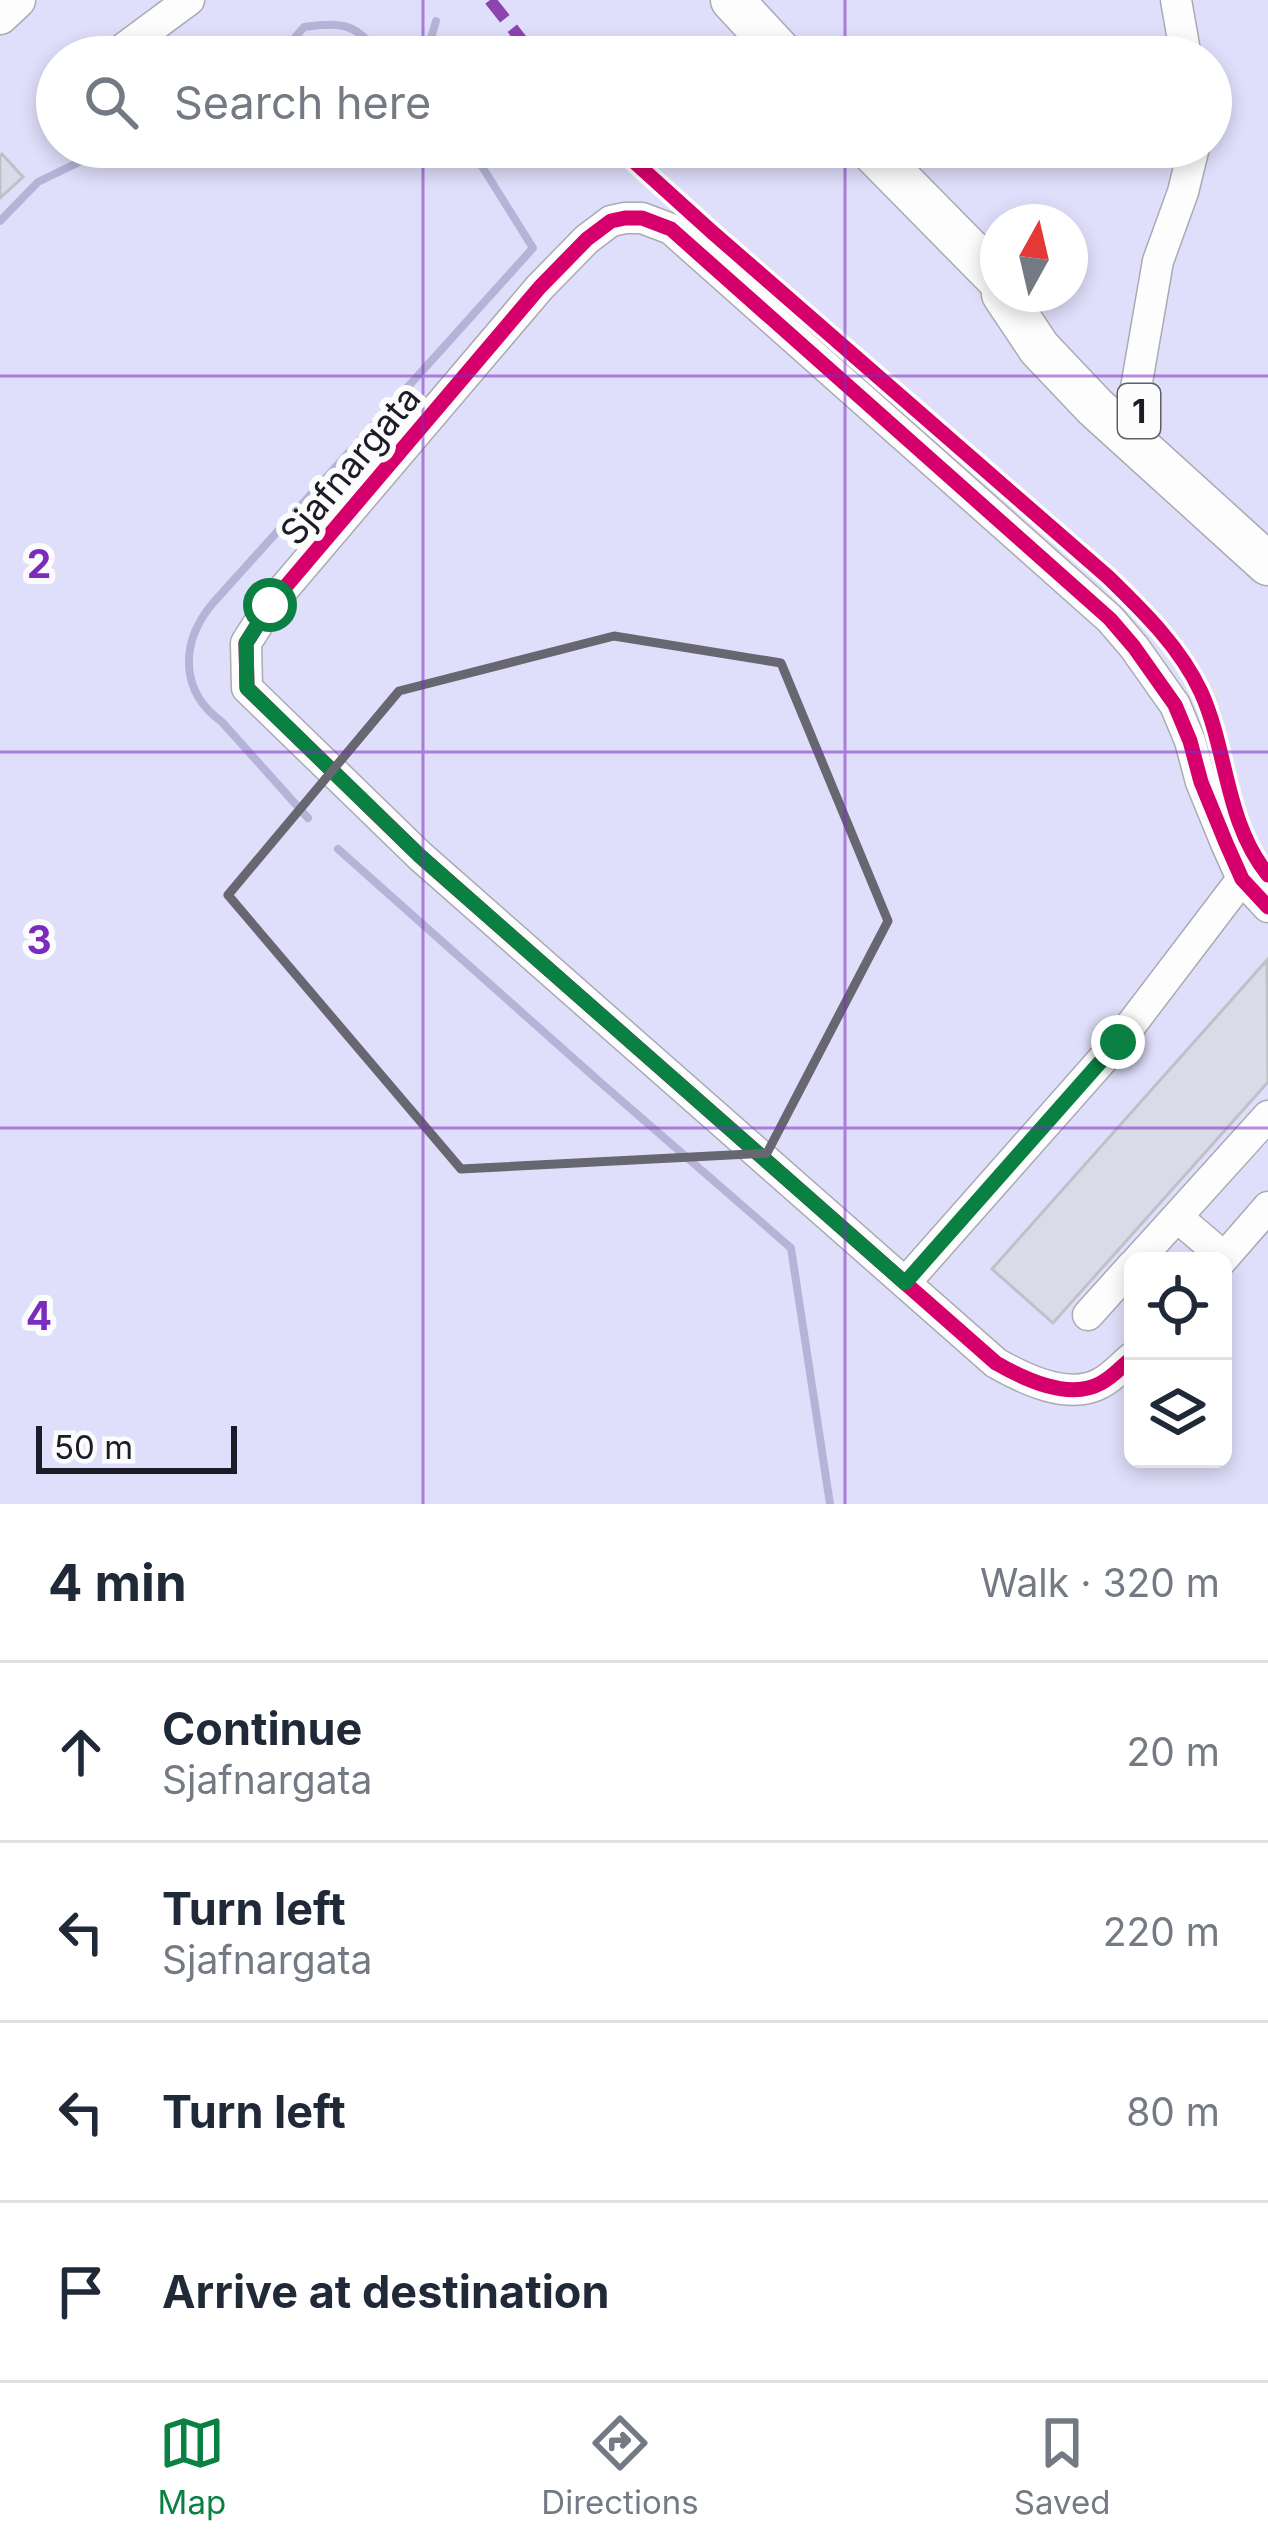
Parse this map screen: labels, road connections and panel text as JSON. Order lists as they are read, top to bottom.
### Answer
{
  "streets": {
    "highway": ["1"],
    "street": ["Sjafnargata"]
  },
  "scale_bar": "50 m",
  "north": "top",
  "page": {
    "search": "Search here",
    "scale": "50 m",
    "heading": ["4 min", "Walk · 320 m"],
    "list": [
      ["Continue", "Sjafnargata", "20 m"],
      ["Turn left", "Sjafnargata", "220 m"],
      ["Turn left", "80 m"],
      "Arrive at destination"
    ],
    "nav": ["Map", "Directions", "Saved"]
  },
  "grid": {
    "rows": ["2", "3", "4"]
  }
}
